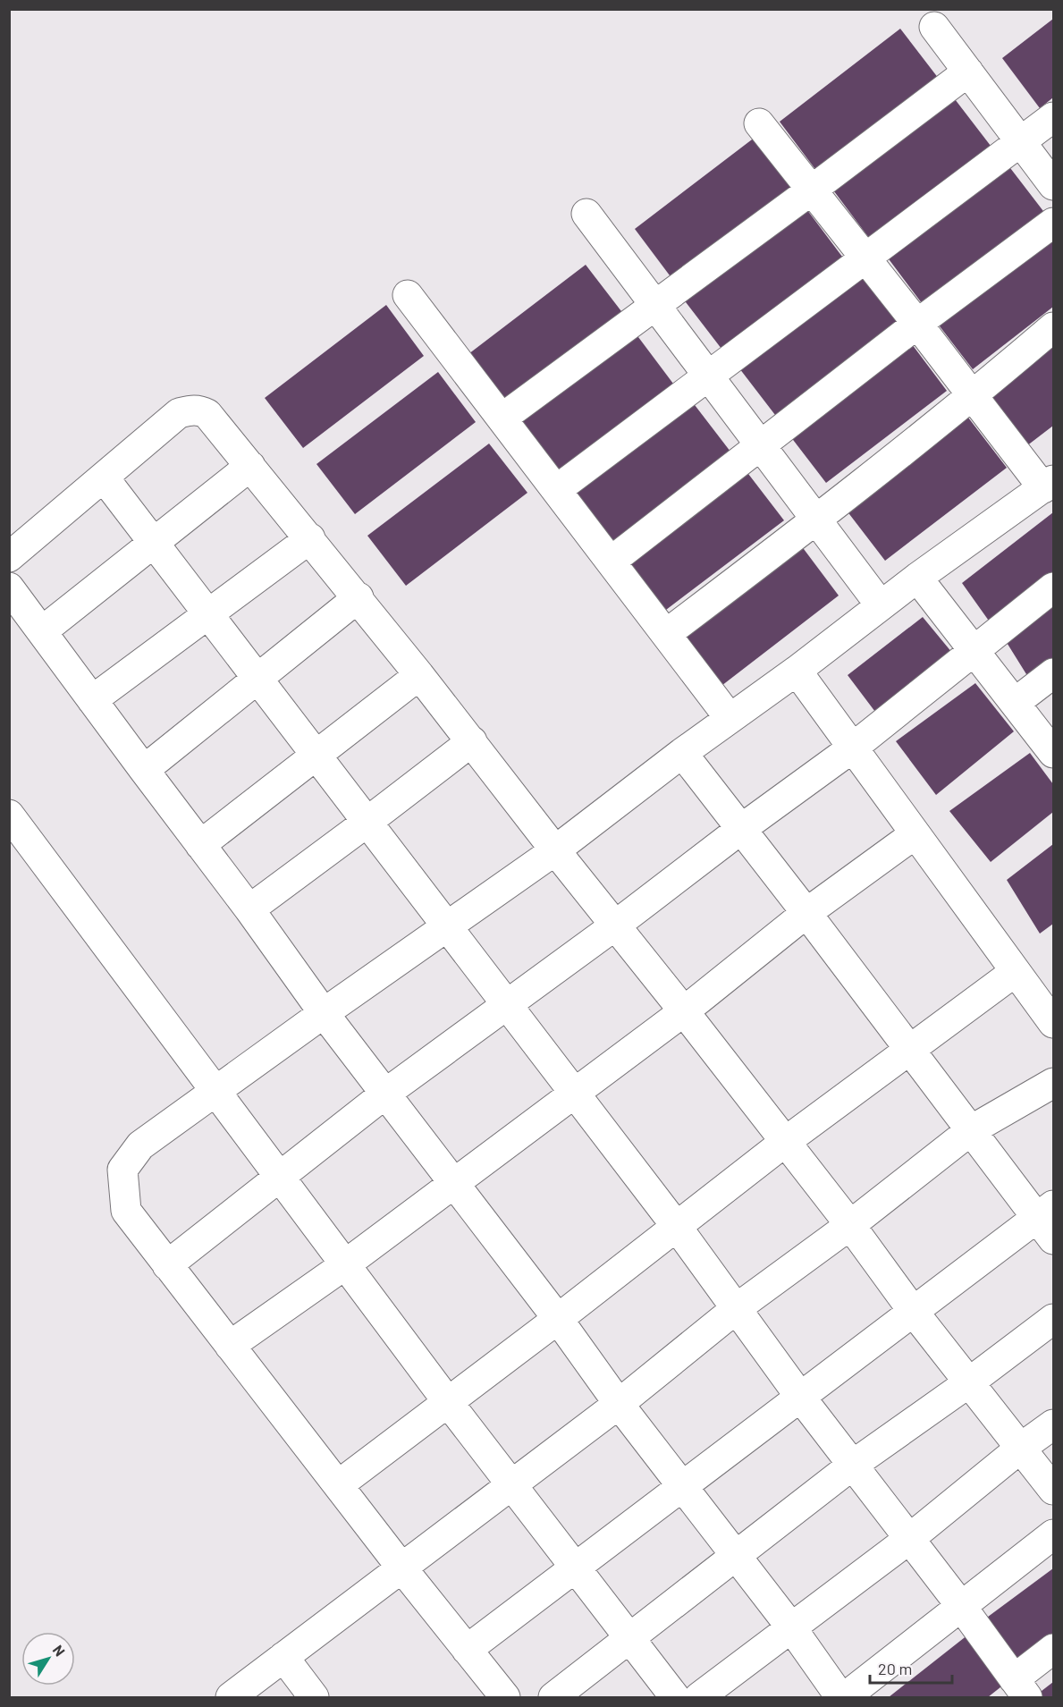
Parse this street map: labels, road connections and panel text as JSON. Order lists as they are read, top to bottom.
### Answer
{
  "scale_bar": "20 m",
  "north": "top right"
}
